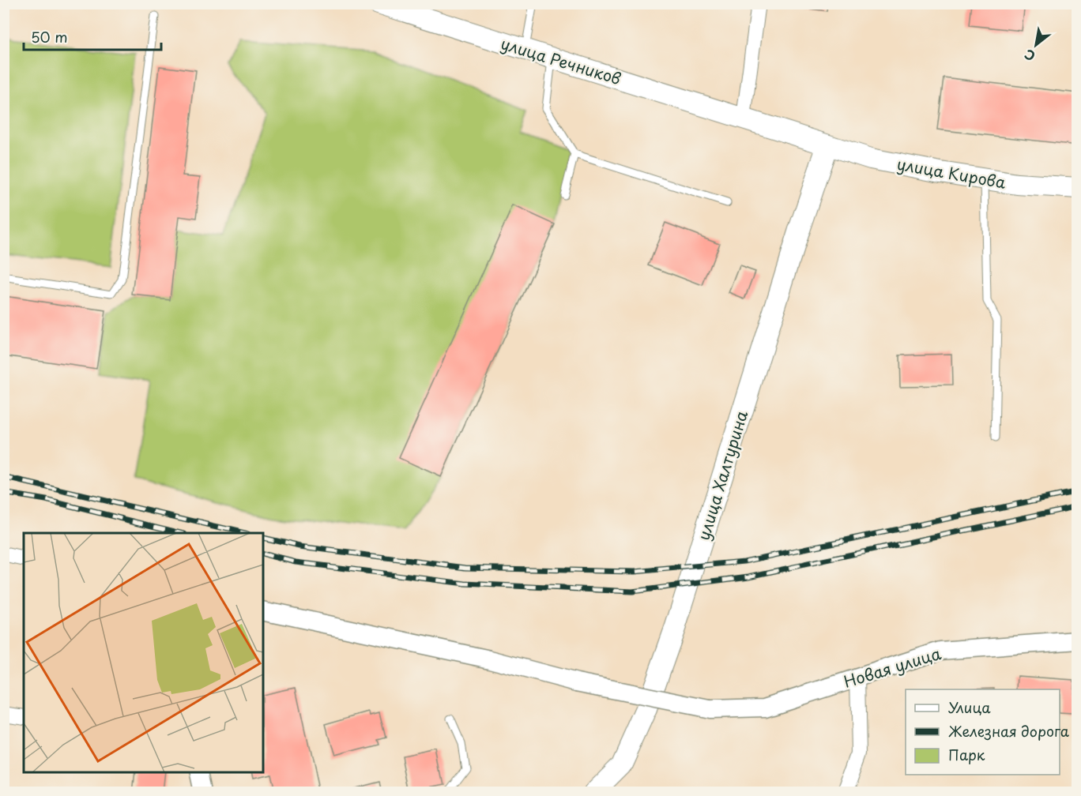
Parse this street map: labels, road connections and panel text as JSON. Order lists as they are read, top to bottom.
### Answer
{
  "streets": {
    "main road": ["улица Речников", "улица Кирова", "улица Халтурина"],
    "street": ["Новая улица"]
  },
  "crossings": [
    ["улица Речников", "улица Кирова"],
    ["улица Речников", "улица Халтурина"],
    ["улица Кирова", "улица Халтурина"]
  ],
  "legend": ["Улица", "Железная дорога", "Парк"],
  "scale_bar": "50 m",
  "north": "bottom left"
}
